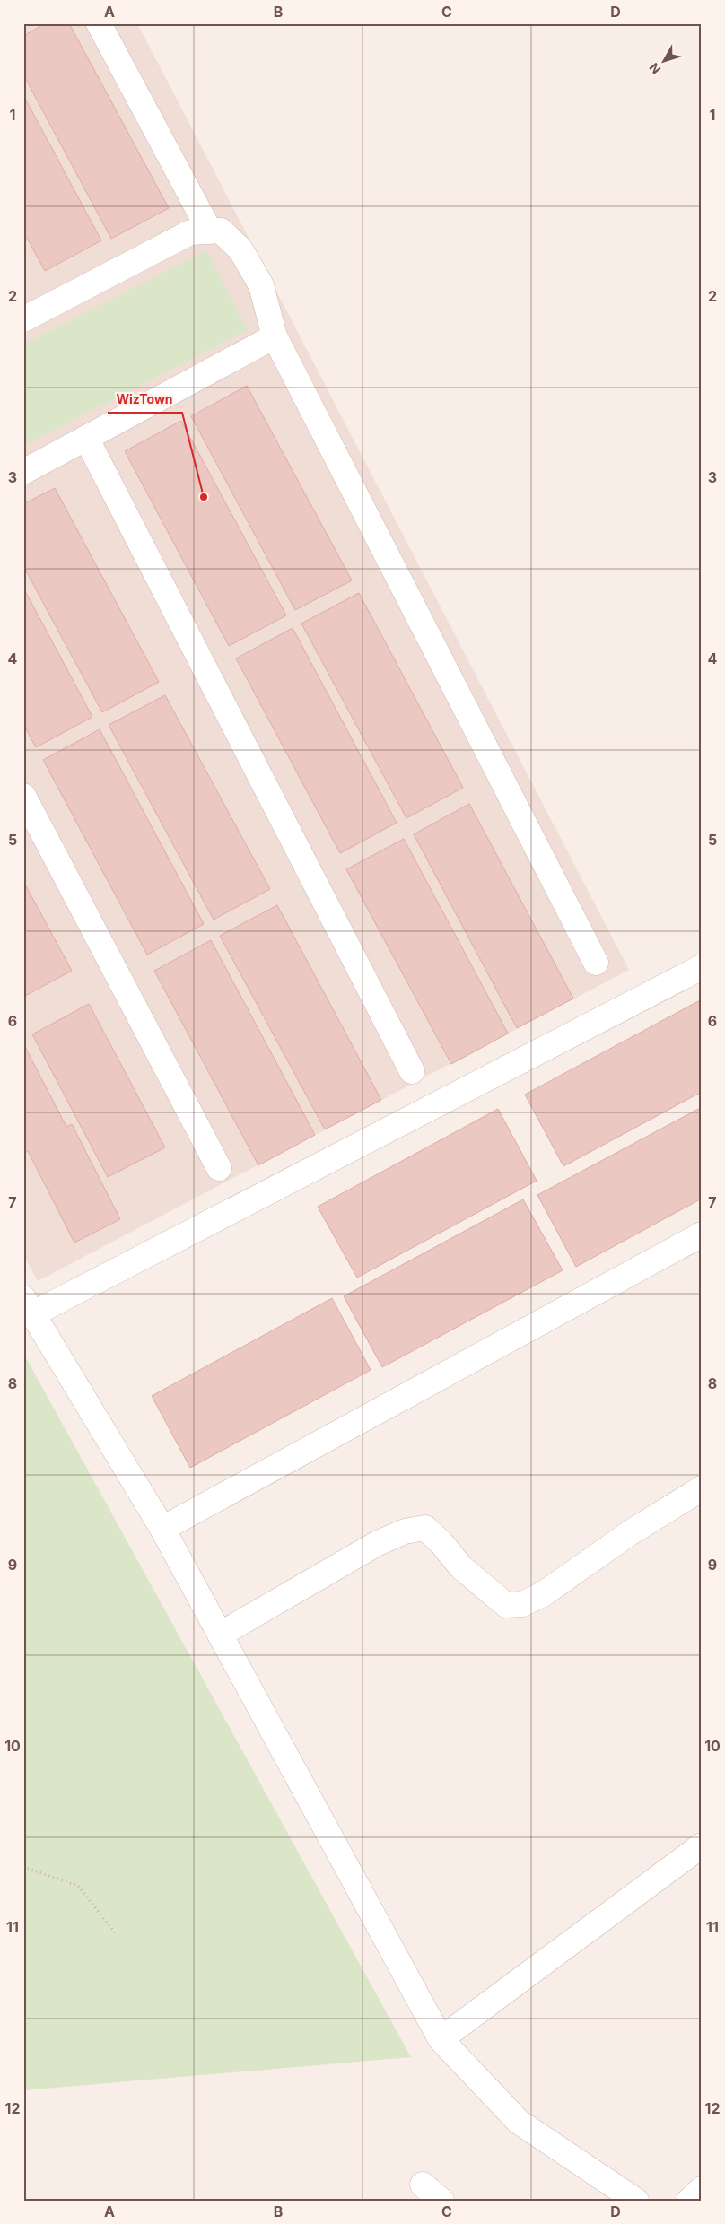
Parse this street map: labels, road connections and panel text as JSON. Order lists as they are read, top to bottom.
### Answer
{
  "places": ["WizTown"],
  "north": "bottom left",
  "grid": {
    "columns": [
      "A",
      "B",
      "C",
      "D"
    ],
    "rows": [
      "1",
      "2",
      "3",
      "4",
      "5",
      "6",
      "7",
      "8",
      "9",
      "10",
      "11",
      "12"
    ]
  }
}
